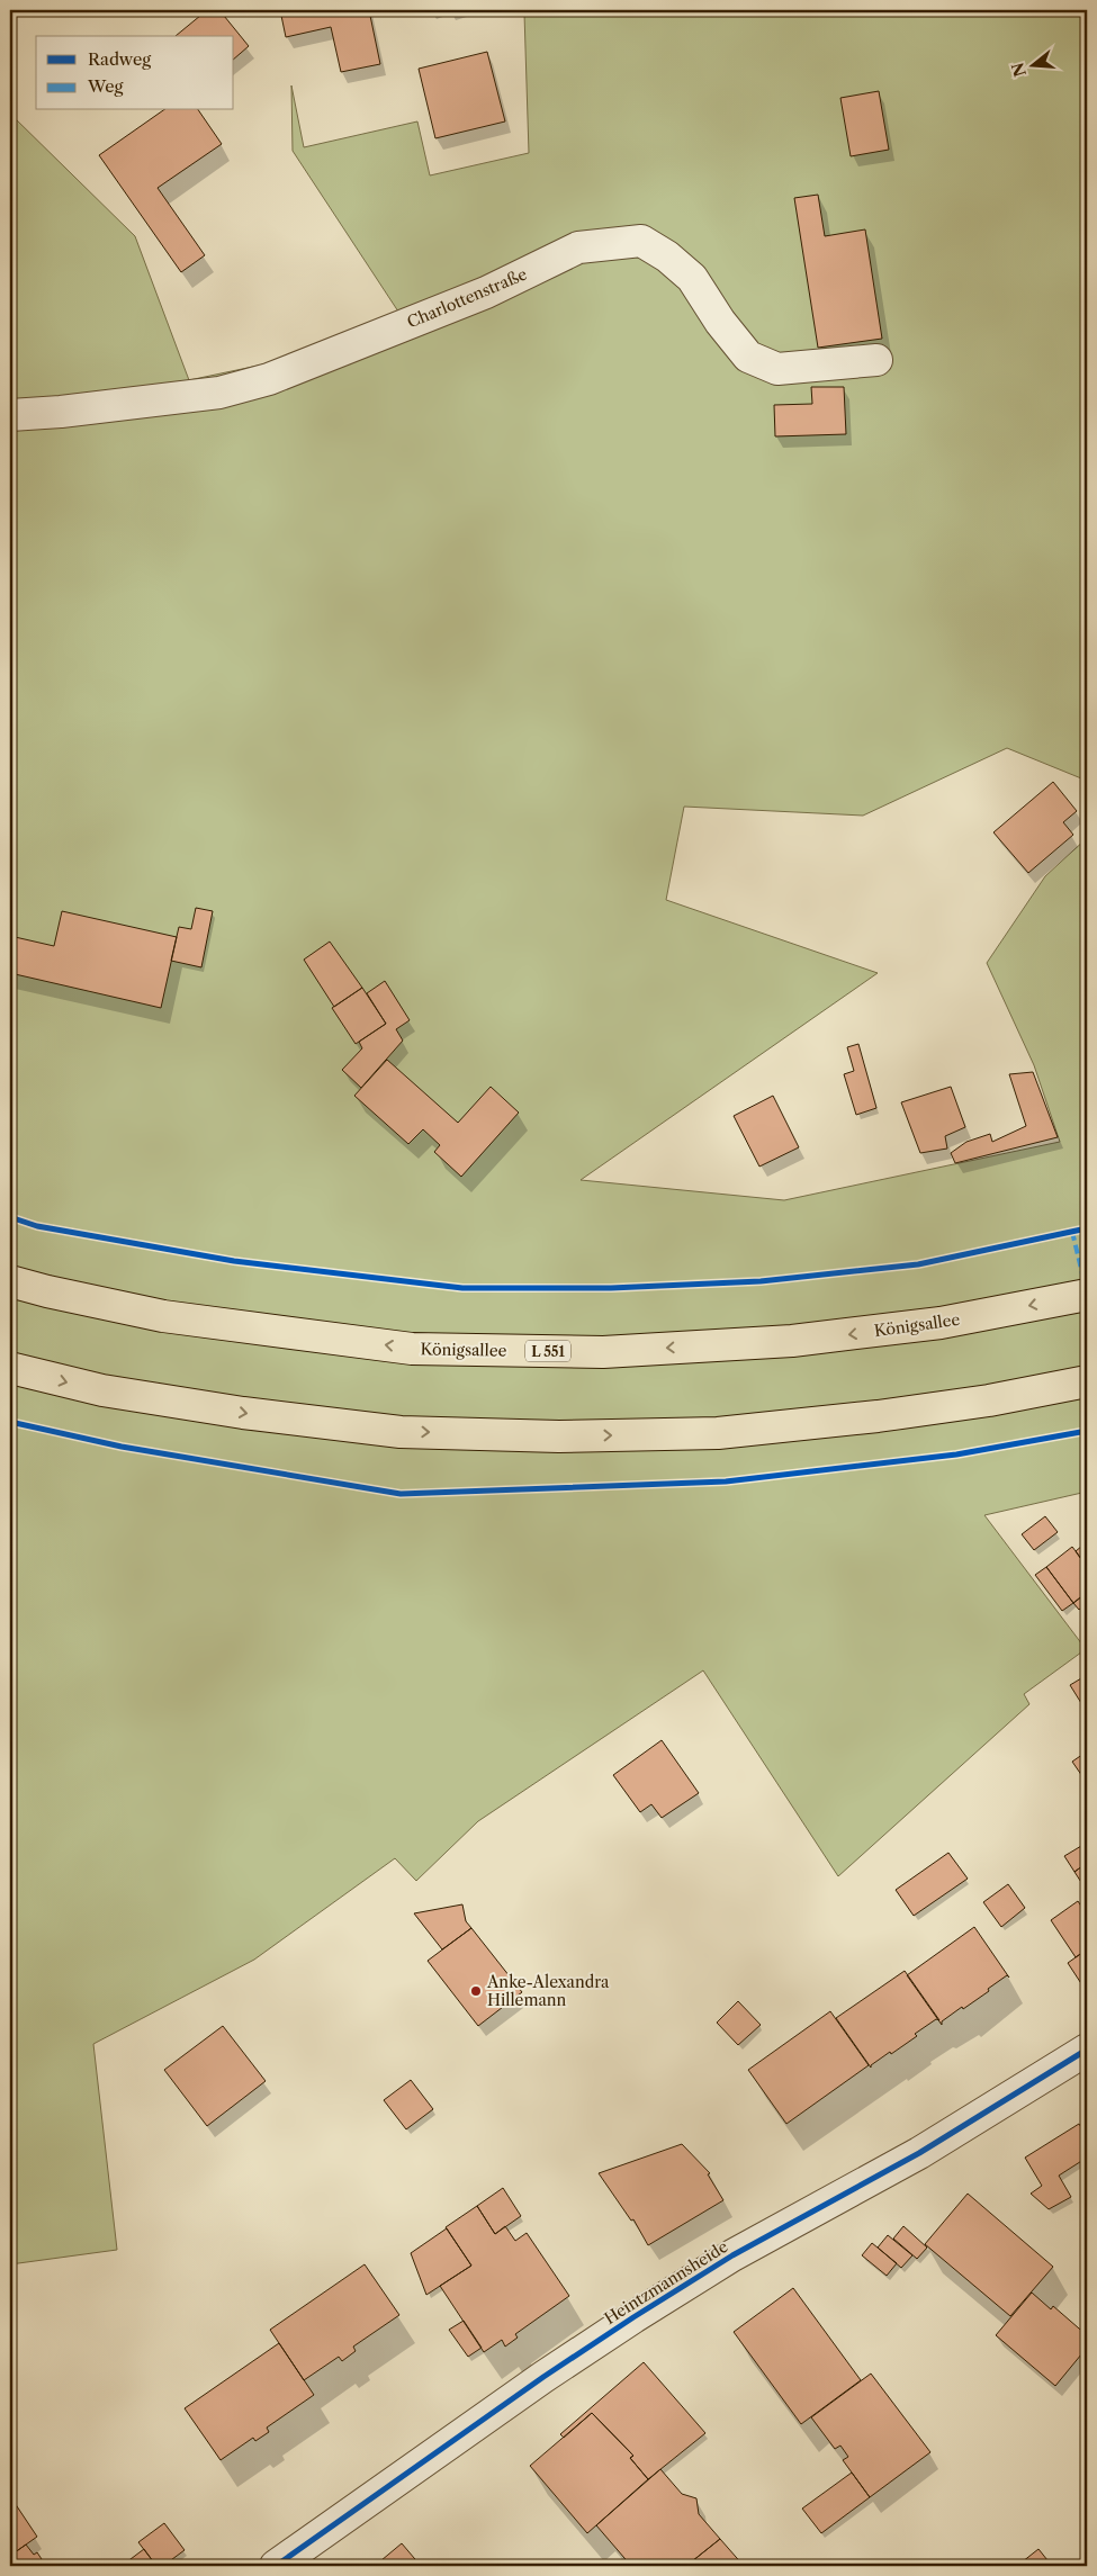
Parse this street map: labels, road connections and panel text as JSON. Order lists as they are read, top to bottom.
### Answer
{
  "streets": {
    "main road": ["Königsallee", "L 551"],
    "street": ["Charlottenstraße", "Heintzmannsheide"]
  },
  "places": ["Anke-Alexandra Hillemann"],
  "legend": ["Radweg", "Weg"],
  "north": "left"
}
